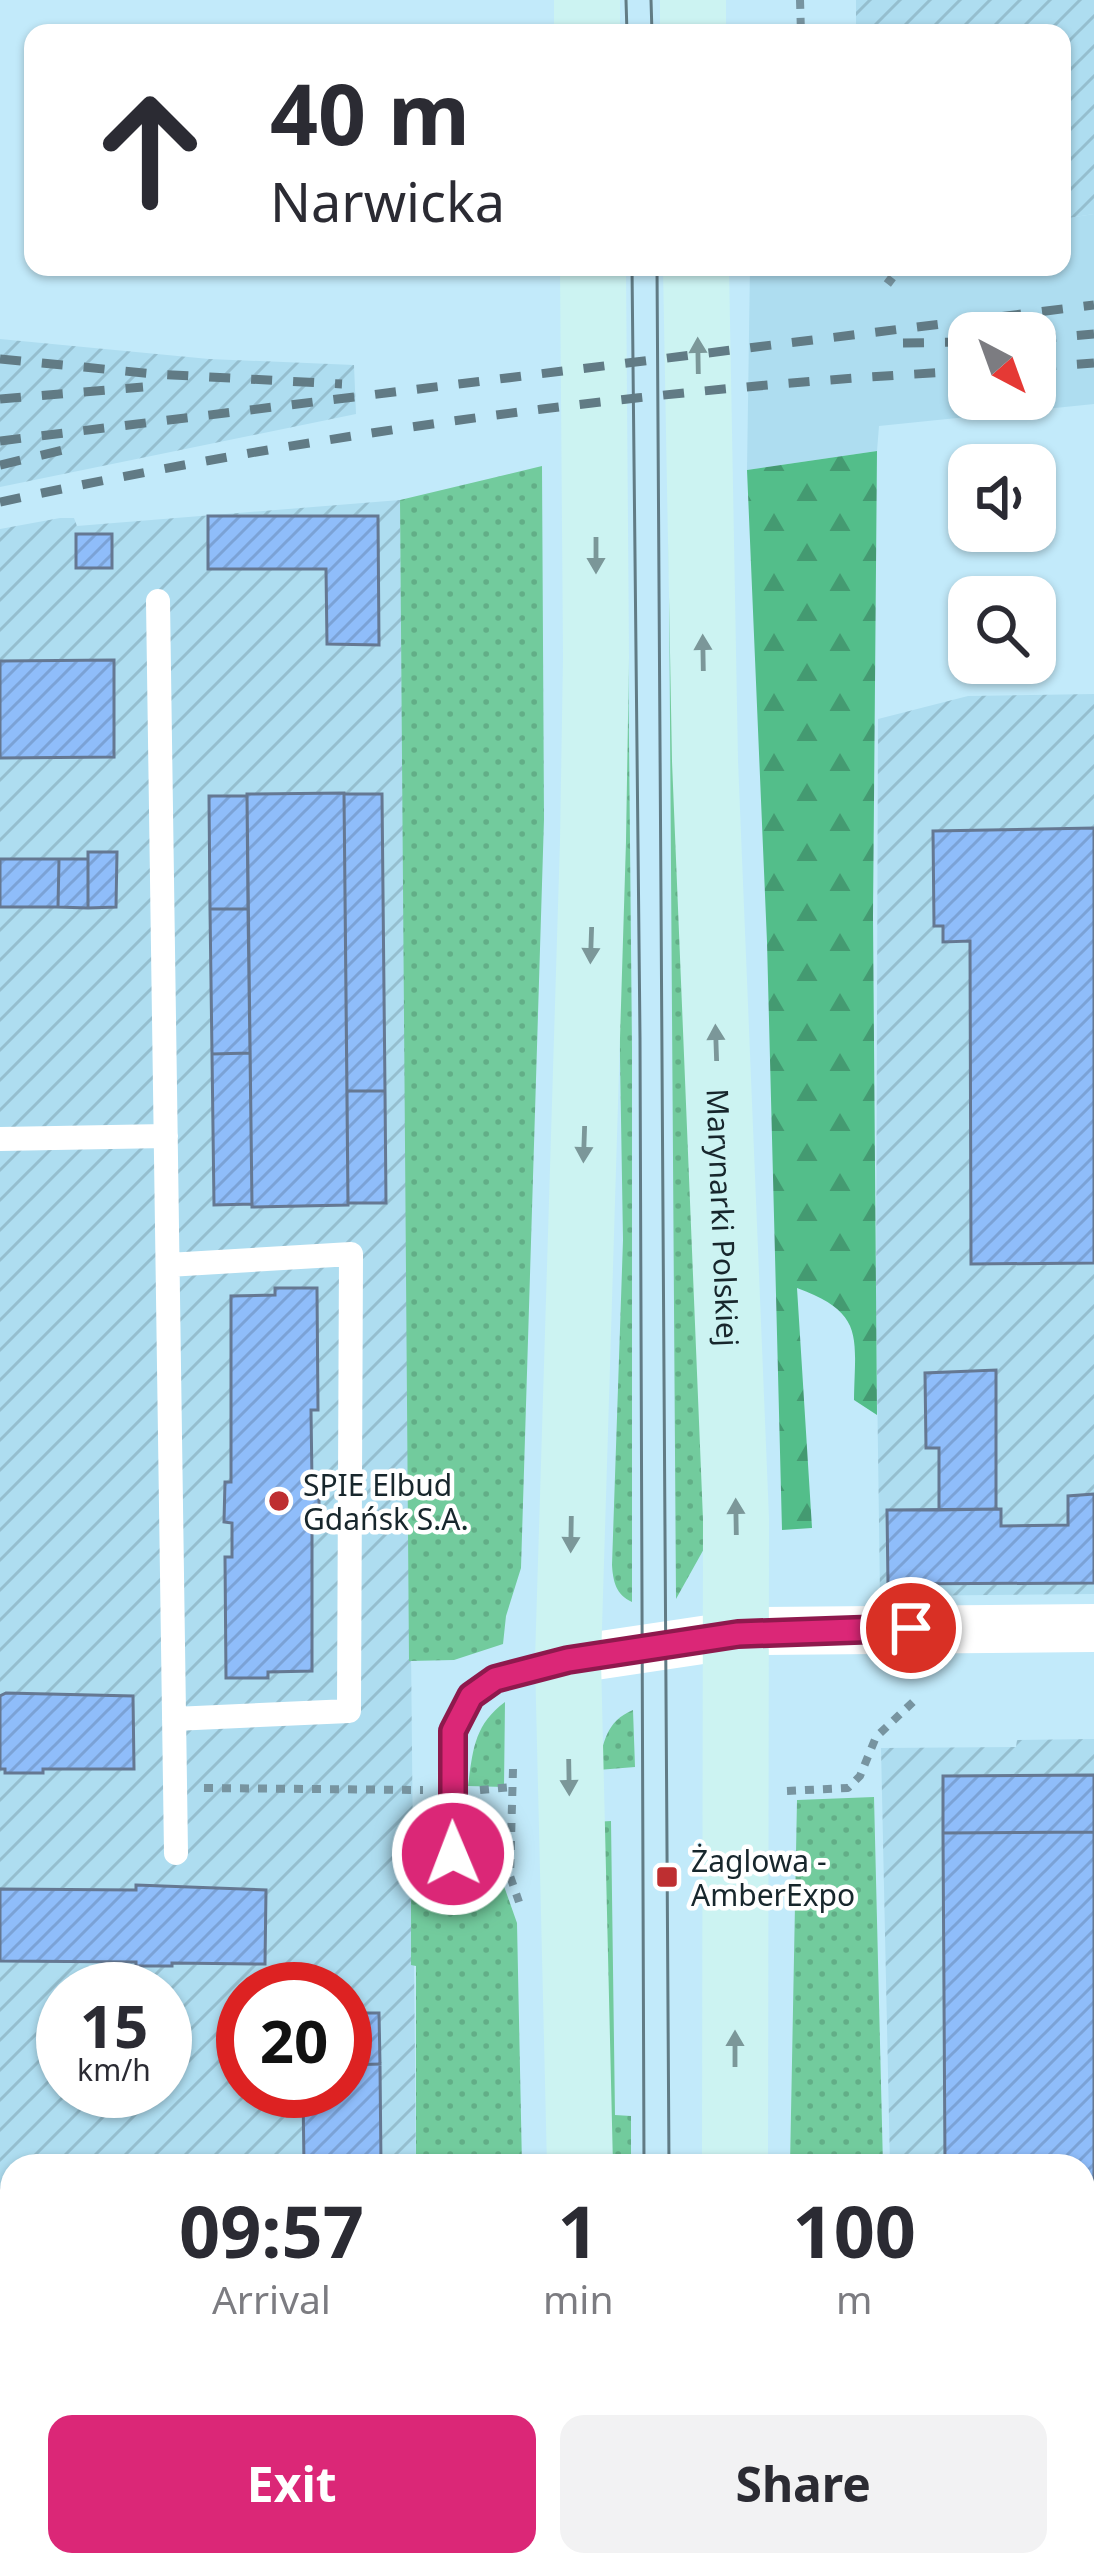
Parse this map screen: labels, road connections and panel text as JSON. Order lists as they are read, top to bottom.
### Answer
{
  "streets": {
    "main road": ["Marynarki Polskiej"]
  },
  "places": {
    "other": ["SPIE Elbud Gdańsk S.A."],
    "transit": ["Żaglowa - AmberExpo"]
  },
  "north": "bottom right",
  "page": {
    "turn": ["40 m", "Narwicka"],
    "speed": "15 km/h",
    "limit": "20",
    "eta": [
      "09:57",
      "Arrival",
      "1",
      "min",
      "100",
      "m"
    ],
    "buttons": ["Exit", "Share"]
  }
}
